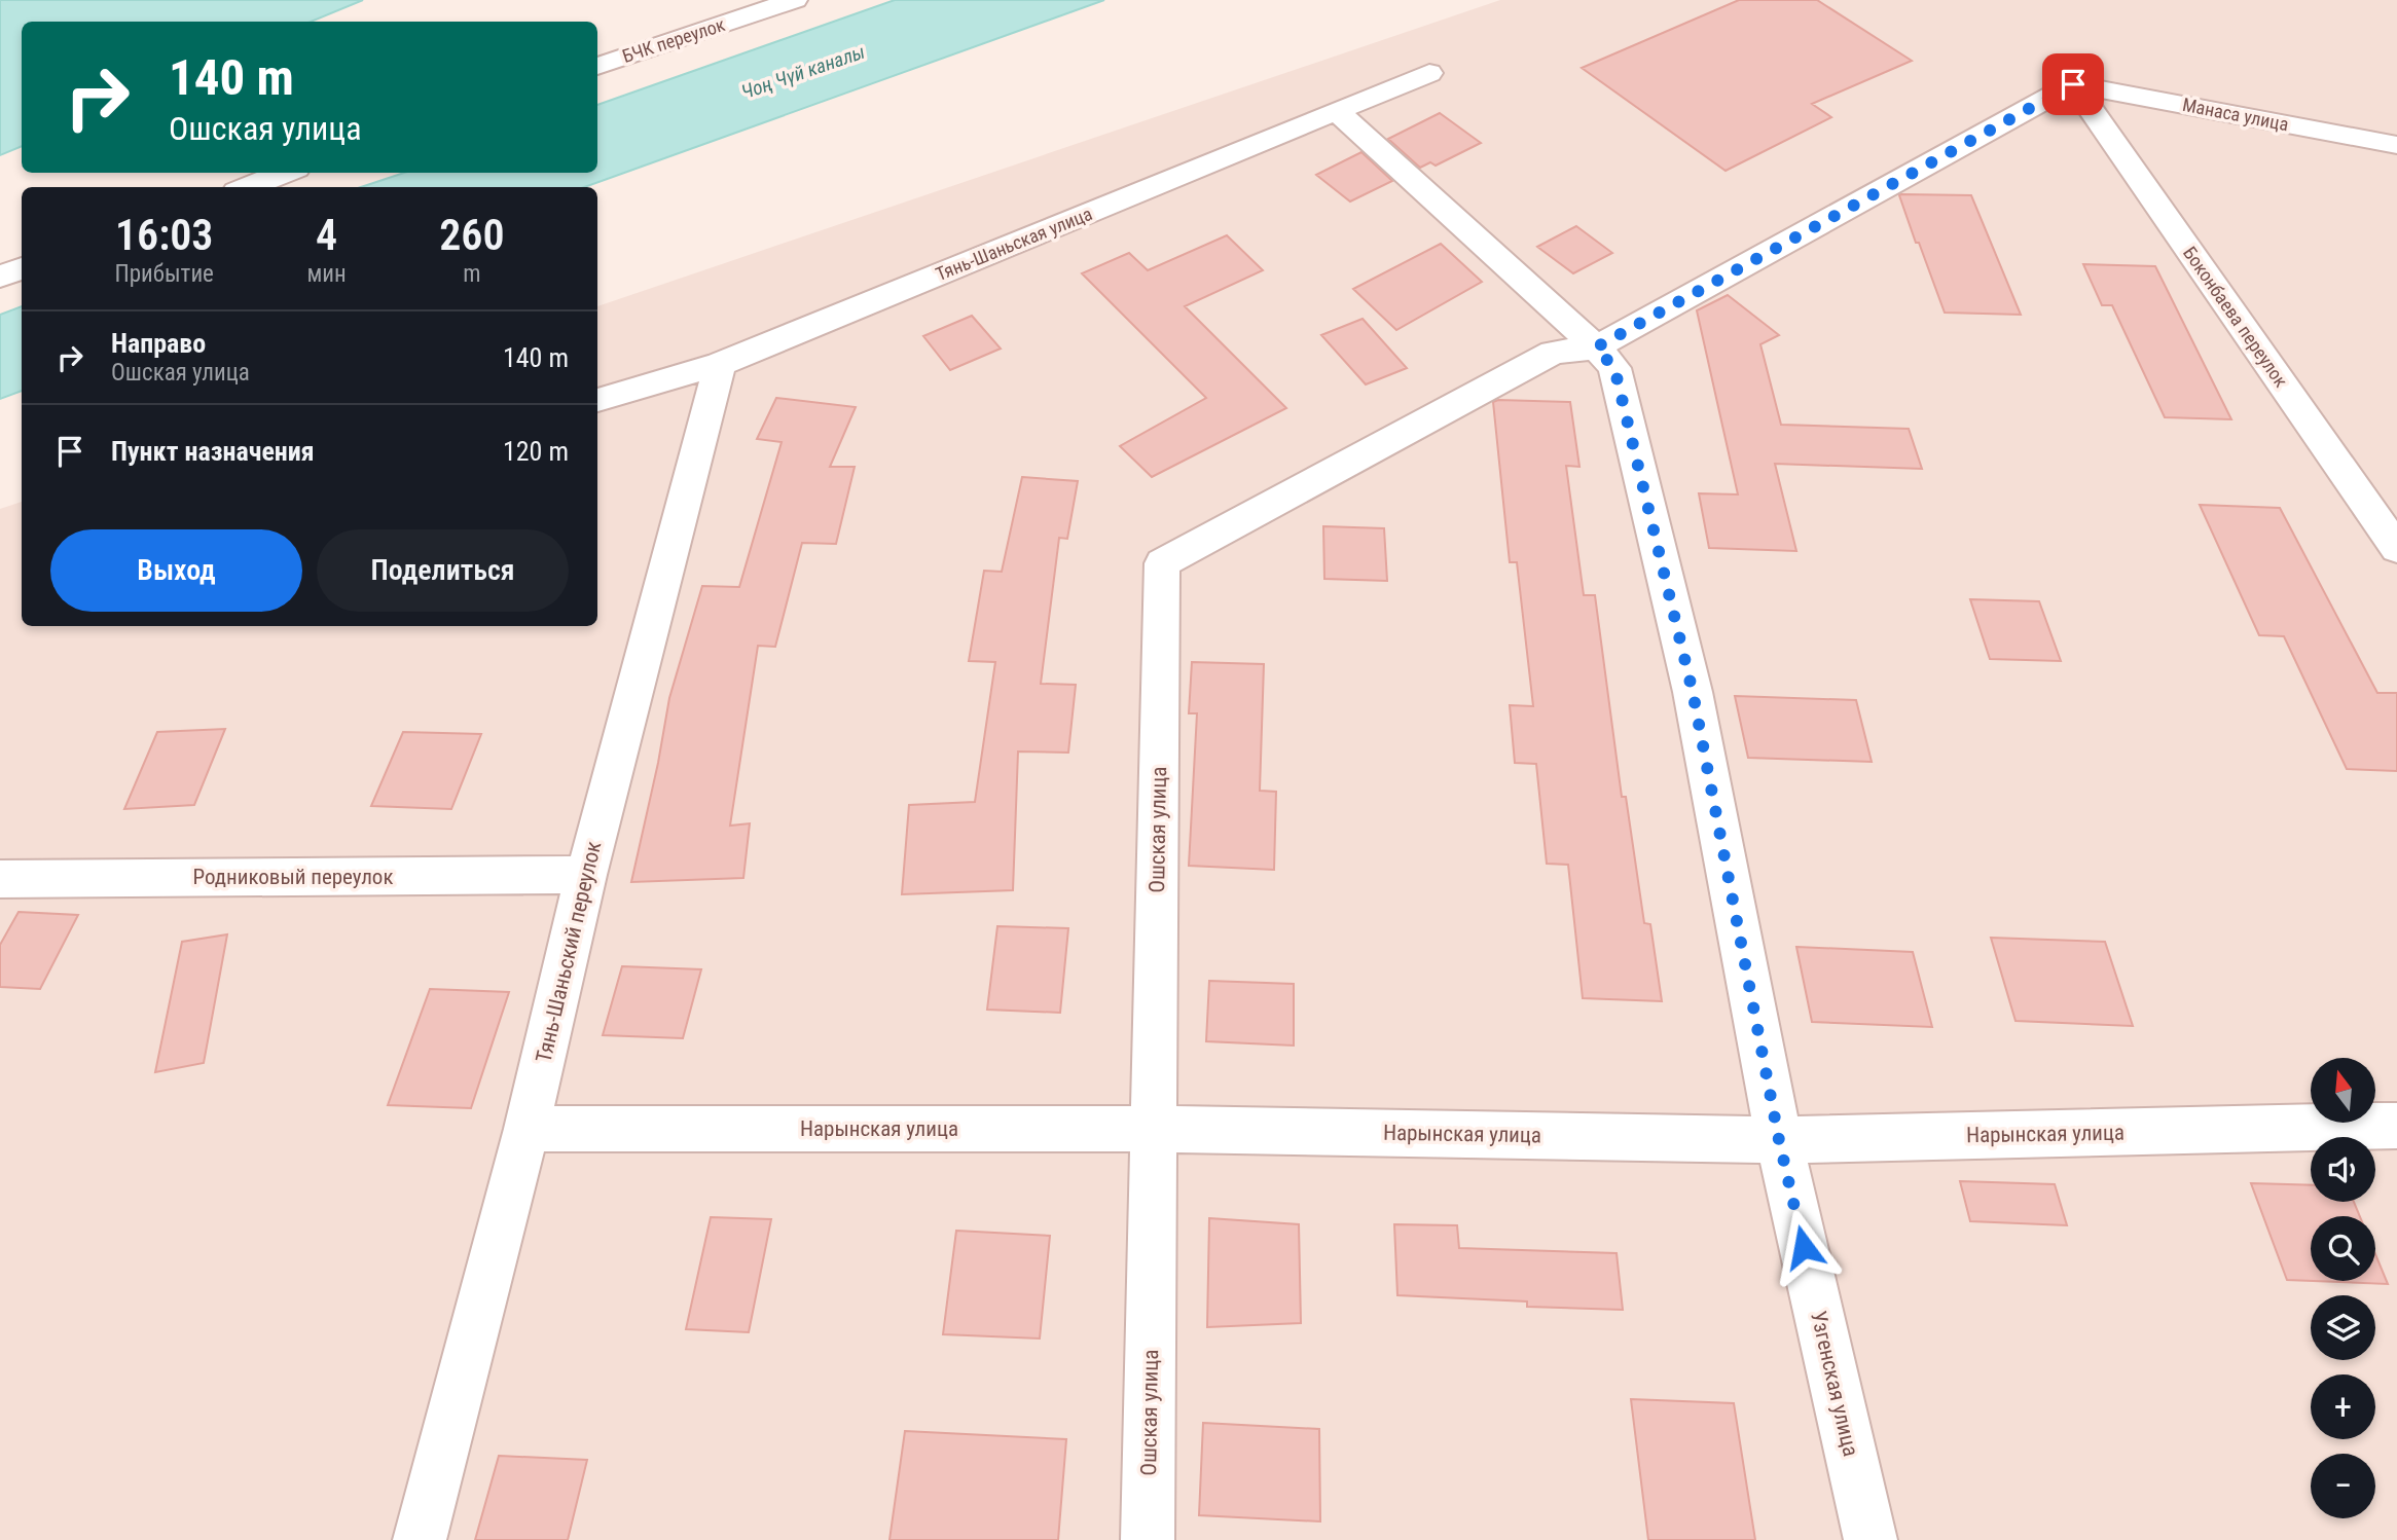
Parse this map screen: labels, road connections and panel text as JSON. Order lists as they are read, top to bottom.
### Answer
{
  "streets": {
    "street": [
      "БЧК переулок",
      "Манаса улица",
      "Тянь-Шаньская улица",
      "Боконбаева переулок",
      "Ошская улица",
      "Родниковый переулок",
      "Тянь-Шаньский переулок",
      "Нарынская улица",
      "Узгенская улица"
    ]
  },
  "crossings": [
    ["Манаса улица", "Боконбаева переулок"],
    ["Тянь-Шаньская улица", "Тянь-Шаньский переулок"],
    ["Тянь-Шаньская улица", "Узгенская улица"],
    ["Ошская улица", "Нарынская улица"],
    ["Ошская улица", "Узгенская улица"],
    ["Родниковый переулок", "Тянь-Шаньский переулок"],
    ["Тянь-Шаньский переулок", "Нарынская улица"],
    ["Нарынская улица", "Узгенская улица"]
  ],
  "water": ["Чоң Чүй каналы"],
  "north": "top",
  "page": {
    "turn": ["140 m", "Ошская улица"],
    "eta": [
      "16:03",
      "Прибытие",
      "4",
      "мин",
      "260",
      "m"
    ],
    "list": [
      {
        "name": "Направо",
        "note": "Ошская улица",
        "value": "140 m"
      },
      {
        "name": "Пункт назначения",
        "value": "120 m"
      }
    ],
    "buttons": ["Выход", "Поделиться"],
    "map_buttons": ["+", "−"]
  }
}
